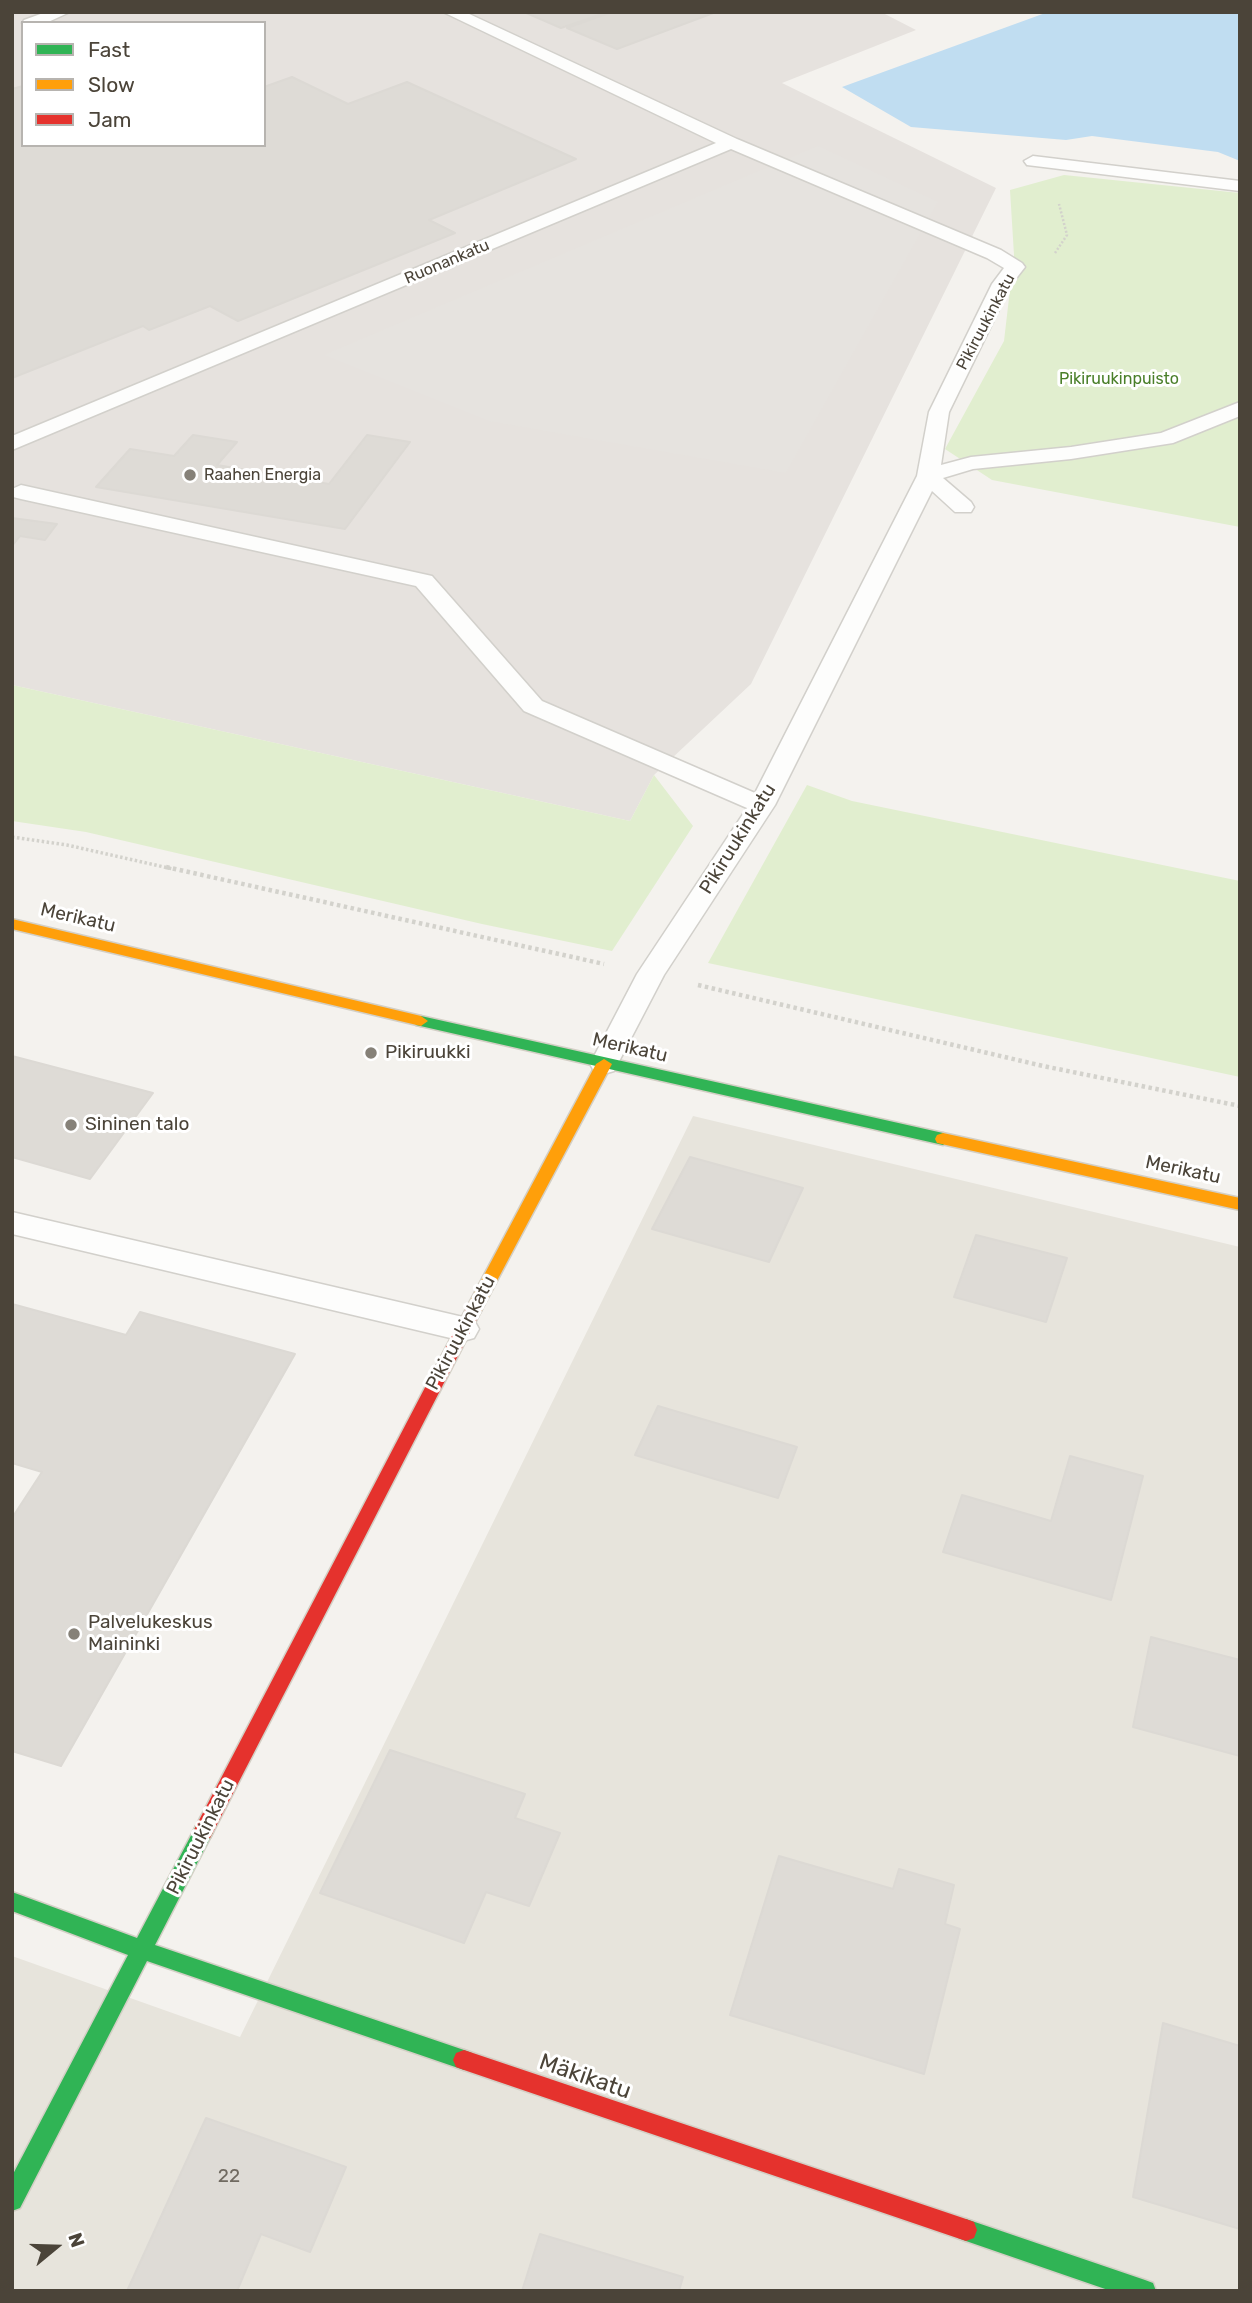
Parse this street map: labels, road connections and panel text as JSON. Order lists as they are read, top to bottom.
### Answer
{
  "streets": {
    "street": ["Pikiruukinkatu", "Merikatu", "Mäkikatu"],
    "lane": ["Ruonankatu"]
  },
  "crossings": [
    ["Ruonankatu", "Pikiruukinkatu"],
    ["Pikiruukinkatu", "Merikatu"],
    ["Pikiruukinkatu", "Mäkikatu"]
  ],
  "parks": ["Pikiruukinpuisto"],
  "places": [
    "Raahen Energia",
    "Pikiruukki",
    "Sininen talo",
    "Palvelukeskus Maininki"
  ],
  "house_numbers": ["22"],
  "legend": ["Fast", "Slow", "Jam"],
  "north": "right"
}
